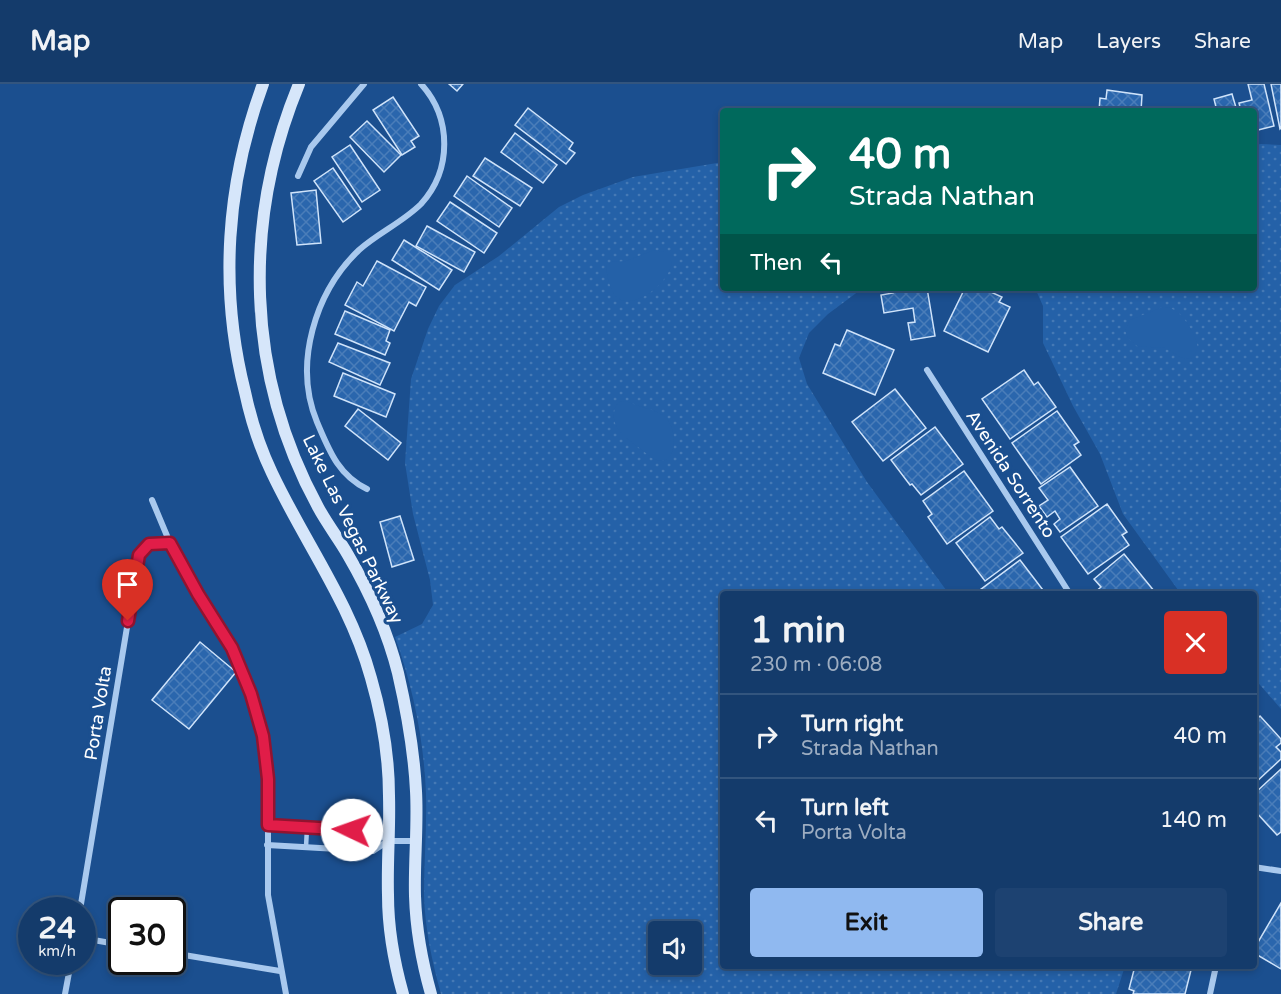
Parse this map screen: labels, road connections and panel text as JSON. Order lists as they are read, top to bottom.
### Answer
{
  "streets": {
    "street": ["Avenida Sorrento", "Lake Las Vegas Parkway", "Porta Volta"]
  },
  "page": {
    "header": "Map",
    "nav": ["Map", "Layers", "Share"],
    "turn": ["40 m", "Strada Nathan"],
    "then": "Then",
    "heading": ["1 min", "230 m · 06:08"],
    "list": [
      {
        "name": "Turn right",
        "note": "Strada Nathan",
        "value": "40 m"
      },
      {
        "name": "Turn left",
        "note": "Porta Volta",
        "value": "140 m"
      }
    ],
    "buttons": ["Exit", "Share"],
    "speed": "24 km/h",
    "limit": "30"
  }
}
